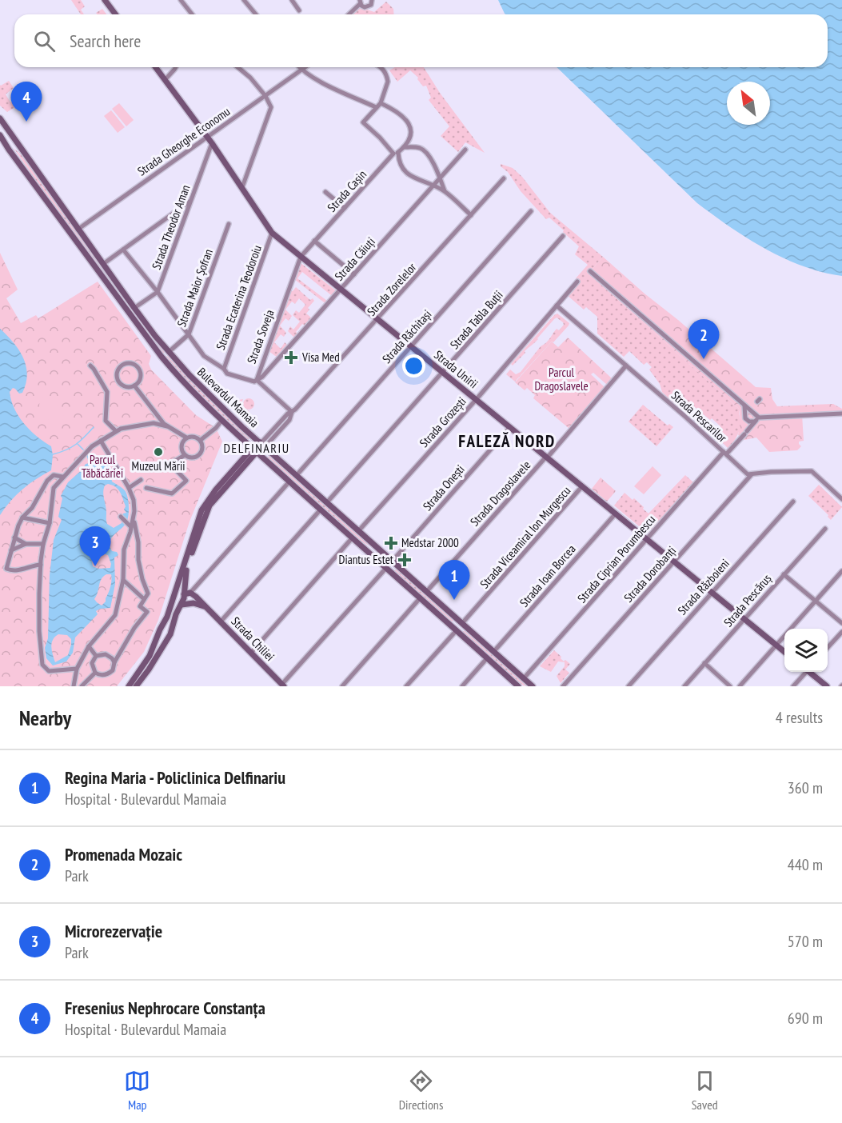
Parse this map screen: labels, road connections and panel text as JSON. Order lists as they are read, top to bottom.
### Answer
{
  "streets": {
    "main road": ["Strada Unirii", "Bulevardul Mamaia", "Strada Chiliei"],
    "street": [
      "Strada Gheorghe Economu",
      "Strada Cașin",
      "Strada Theodor Aman",
      "Strada Căiuți",
      "Strada Maior Șofran",
      "Strada Zorelelor",
      "Strada Ecaterina Teodoroiu",
      "Strada Tabla Buții",
      "Strada Soveja",
      "Strada Răchitași",
      "Strada Pescarilor",
      "Strada Grozești",
      "Strada Onești",
      "Strada Dragoslavele",
      "Strada Viceamiral Ion Murgescu",
      "Strada Ciprian Porumbescu",
      "Strada Dorobanți",
      "Strada Ioan Borcea",
      "Strada Războieni",
      "Strada Pescăruș"
    ]
  },
  "crossings": [
    ["Strada Gheorghe Economu", "Strada Unirii"],
    ["Strada Gheorghe Economu", "Bulevardul Mamaia"],
    ["Strada Cașin", "Strada Soveja"],
    ["Strada Cașin", "Strada Unirii"],
    ["Strada Theodor Aman", "Strada Unirii"],
    ["Strada Căiuți", "Strada Soveja"],
    ["Strada Căiuți", "Strada Unirii"],
    ["Strada Maior Șofran", "Bulevardul Mamaia"],
    ["Strada Zorelelor", "Strada Soveja"],
    ["Strada Zorelelor", "Strada Unirii"],
    ["Strada Zorelelor", "Bulevardul Mamaia"],
    ["Strada Ecaterina Teodoroiu", "Strada Unirii"],
    ["Strada Tabla Buții", "Strada Unirii"],
    ["Strada Tabla Buții", "Bulevardul Mamaia"],
    ["Strada Soveja", "Strada Unirii"],
    ["Strada Răchitași", "Strada Unirii"],
    ["Strada Răchitași", "Bulevardul Mamaia"],
    ["Strada Unirii", "Strada Grozești"],
    ["Strada Unirii", "Strada Onești"],
    ["Strada Unirii", "Strada Dragoslavele"],
    ["Strada Unirii", "Strada Viceamiral Ion Murgescu"],
    ["Strada Unirii", "Strada Ciprian Porumbescu"],
    ["Strada Unirii", "Strada Dorobanți"],
    ["Strada Unirii", "Strada Ioan Borcea"],
    ["Strada Unirii", "Strada Războieni"],
    ["Strada Unirii", "Strada Pescăruș"],
    ["Bulevardul Mamaia", "Strada Grozești"],
    ["Bulevardul Mamaia", "Strada Onești"],
    ["Bulevardul Mamaia", "Strada Dragoslavele"],
    ["Bulevardul Mamaia", "Strada Viceamiral Ion Murgescu"],
    ["Bulevardul Mamaia", "Strada Ciprian Porumbescu"],
    ["Bulevardul Mamaia", "Strada Ioan Borcea"],
    ["Strada Pescarilor", "Strada Grozești"],
    ["Strada Pescarilor", "Strada Dragoslavele"],
    ["Strada Pescarilor", "Strada Ciprian Porumbescu"],
    ["Strada Pescarilor", "Strada Dorobanți"]
  ],
  "districts": ["FALEZĂ NORD", "DELFINARIU"],
  "parks": ["Parcul Dragoslavele", "Parcul Tăbăcăriei"],
  "places": {
    "health": ["Visa Med", "Medstar 2000", "Diantus Estet"],
    "other": ["Muzeul Mării"]
  },
  "north": "top left",
  "page": {
    "search": "Search here",
    "pins": [
      "4",
      "2",
      "3",
      "1"
    ],
    "heading": ["Nearby", "4 results"],
    "list": [
      {
        "mark": "1",
        "name": "Regina Maria - Policlinica Delfinariu",
        "note": "Hospital · Bulevardul Mamaia",
        "value": "360 m"
      },
      {
        "mark": "2",
        "name": "Promenada Mozaic",
        "note": "Park",
        "value": "440 m"
      },
      {
        "mark": "3",
        "name": "Microrezervație",
        "note": "Park",
        "value": "570 m"
      },
      {
        "mark": "4",
        "name": "Fresenius Nephrocare Constanța",
        "note": "Hospital · Bulevardul Mamaia",
        "value": "690 m"
      }
    ],
    "nav": ["Map", "Directions", "Saved"]
  }
}
